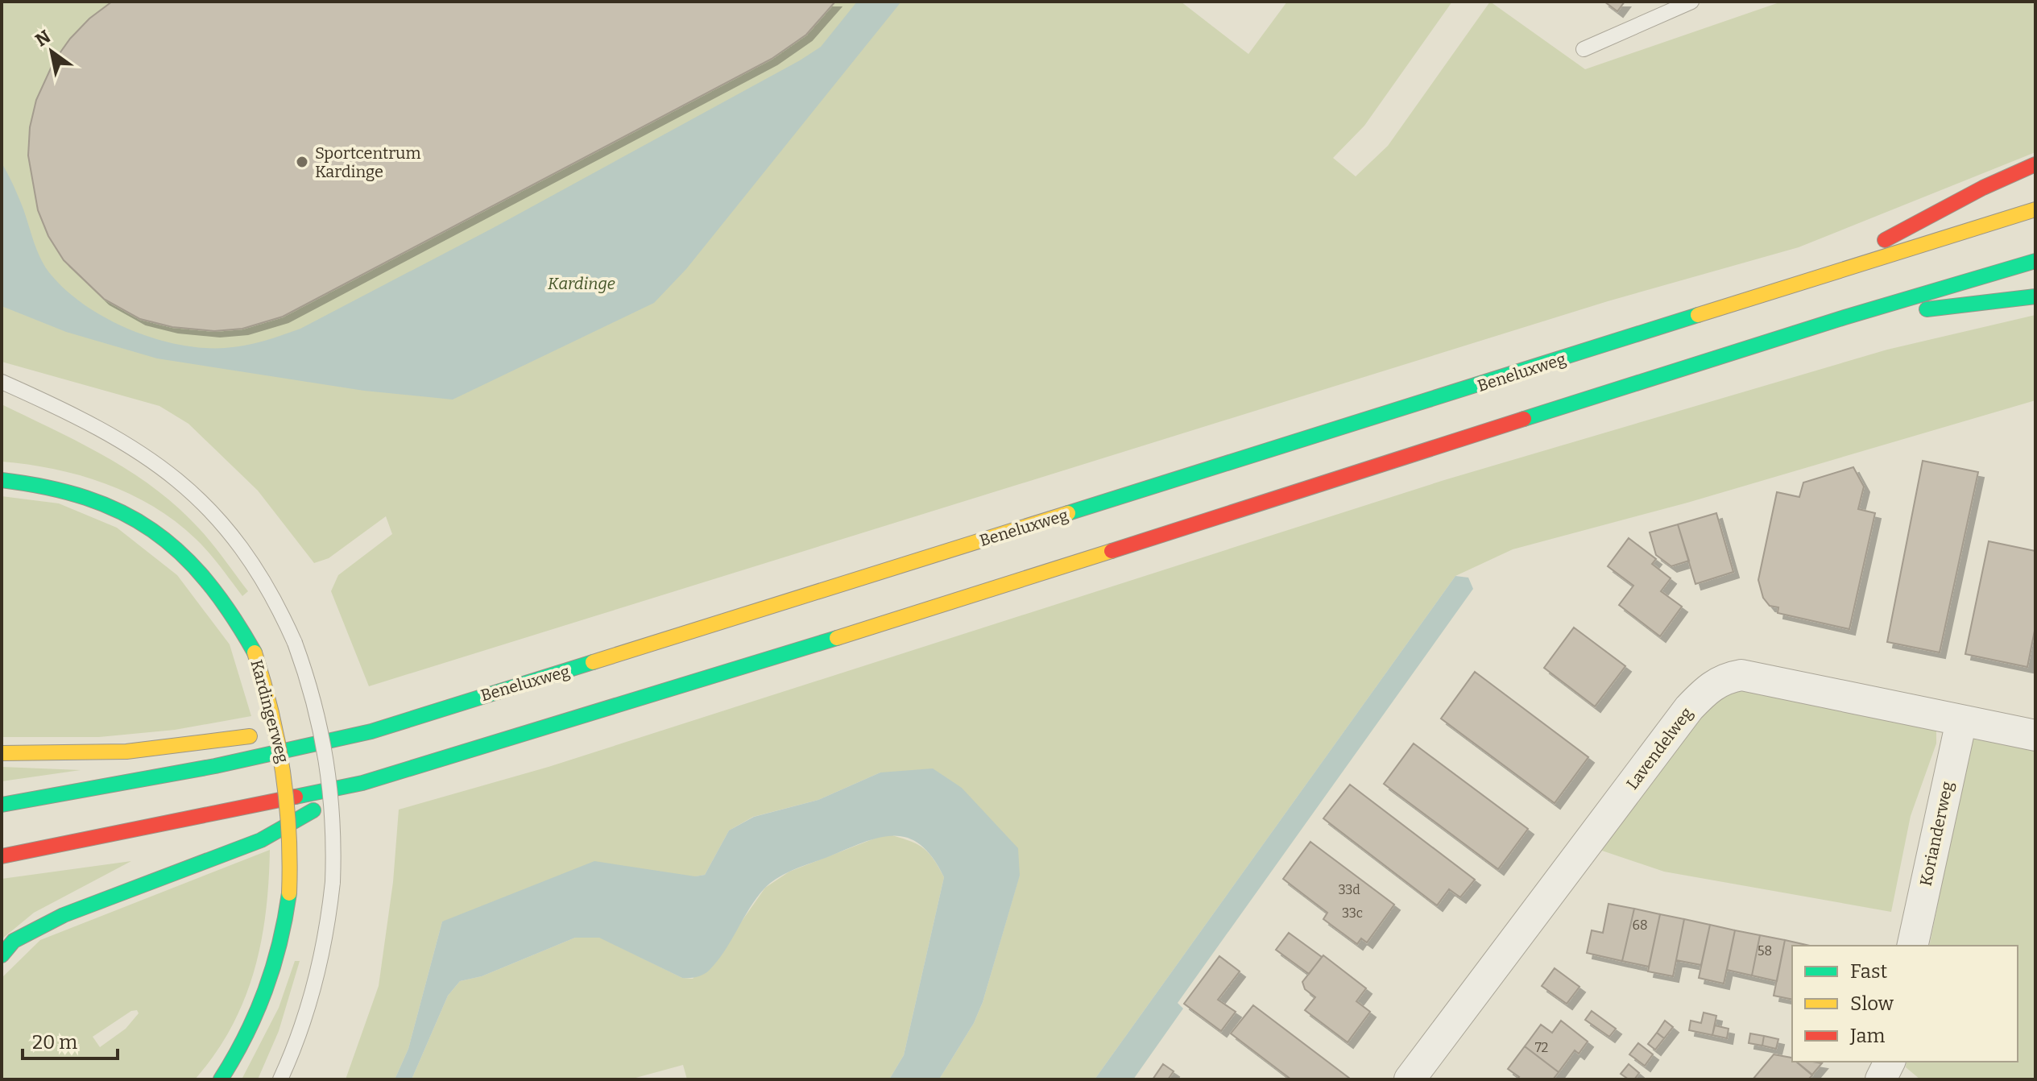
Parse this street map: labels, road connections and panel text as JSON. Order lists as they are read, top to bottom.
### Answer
{
  "streets": {
    "main road": ["Beneluxweg", "Kardingerweg"],
    "street": ["Lavendelweg", "Korianderweg"]
  },
  "crossings": [
    ["Lavendelweg", "Korianderweg"]
  ],
  "parks": ["Kardinge"],
  "places": ["Sportcentrum Kardinge"],
  "house_numbers": [
    "33d",
    "33c",
    "68",
    "58",
    "72"
  ],
  "legend": ["Fast", "Slow", "Jam"],
  "scale_bar": "20 m",
  "north": "top left"
}
